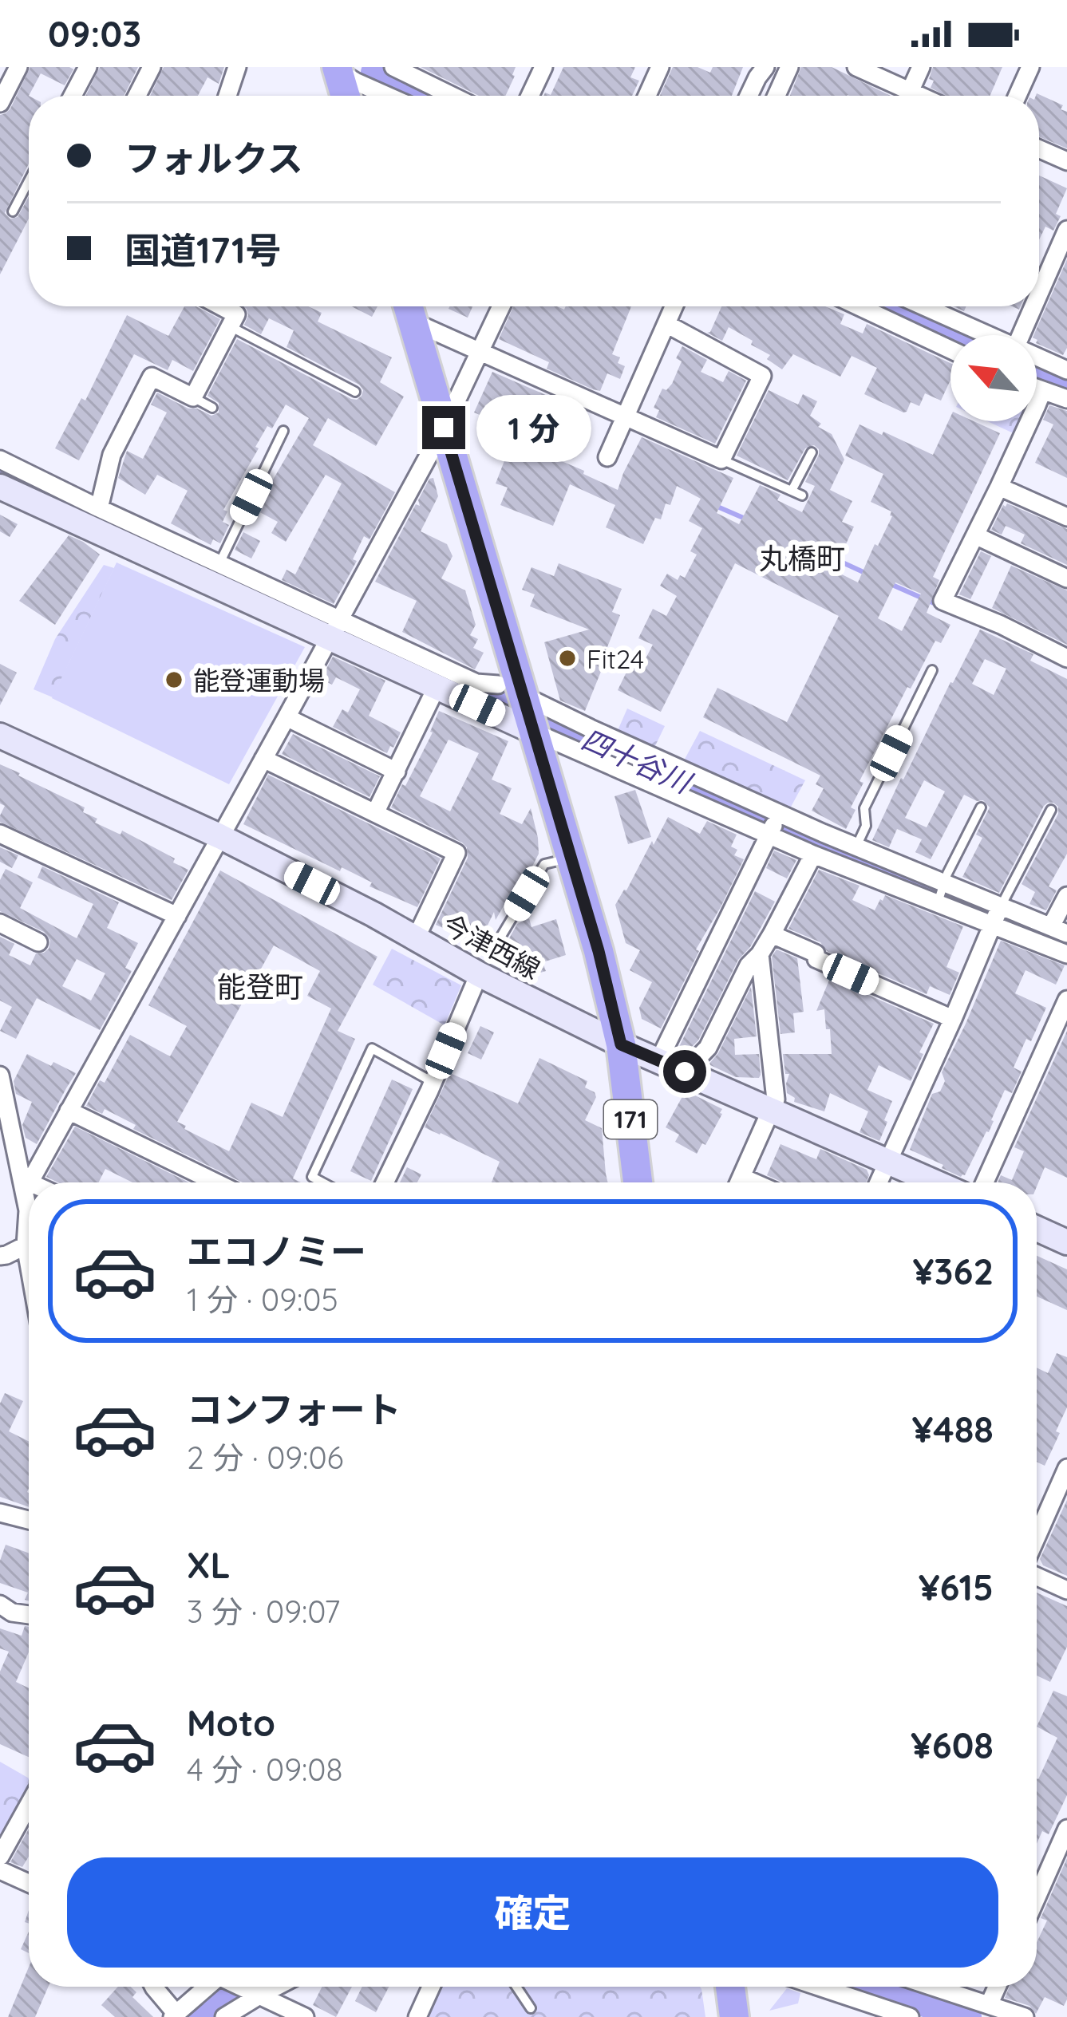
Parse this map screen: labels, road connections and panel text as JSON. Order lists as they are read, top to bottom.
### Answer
{
  "streets": {
    "highway": ["171"],
    "street": ["今津西線"]
  },
  "crossings": [
    ["今津西線", "171"]
  ],
  "districts": ["丸橋町", "能登町"],
  "water": ["四十谷川"],
  "places": ["Fit24", "能登運動場"],
  "north": "top left",
  "page": {
    "status": "09:03",
    "banner": ["フォルクス", "国道171号"],
    "bubble": "1 分",
    "list": [
      {
        "name": "エコノミー",
        "note": "1 分 · 09:05",
        "value": "¥362"
      },
      {
        "name": "コンフォート",
        "note": "2 分 · 09:06",
        "value": "¥488"
      },
      {
        "name": "XL",
        "note": "3 分 · 09:07",
        "value": "¥615"
      },
      {
        "name": "Moto",
        "note": "4 分 · 09:08",
        "value": "¥608"
      }
    ],
    "buttons": "確定"
  }
}
